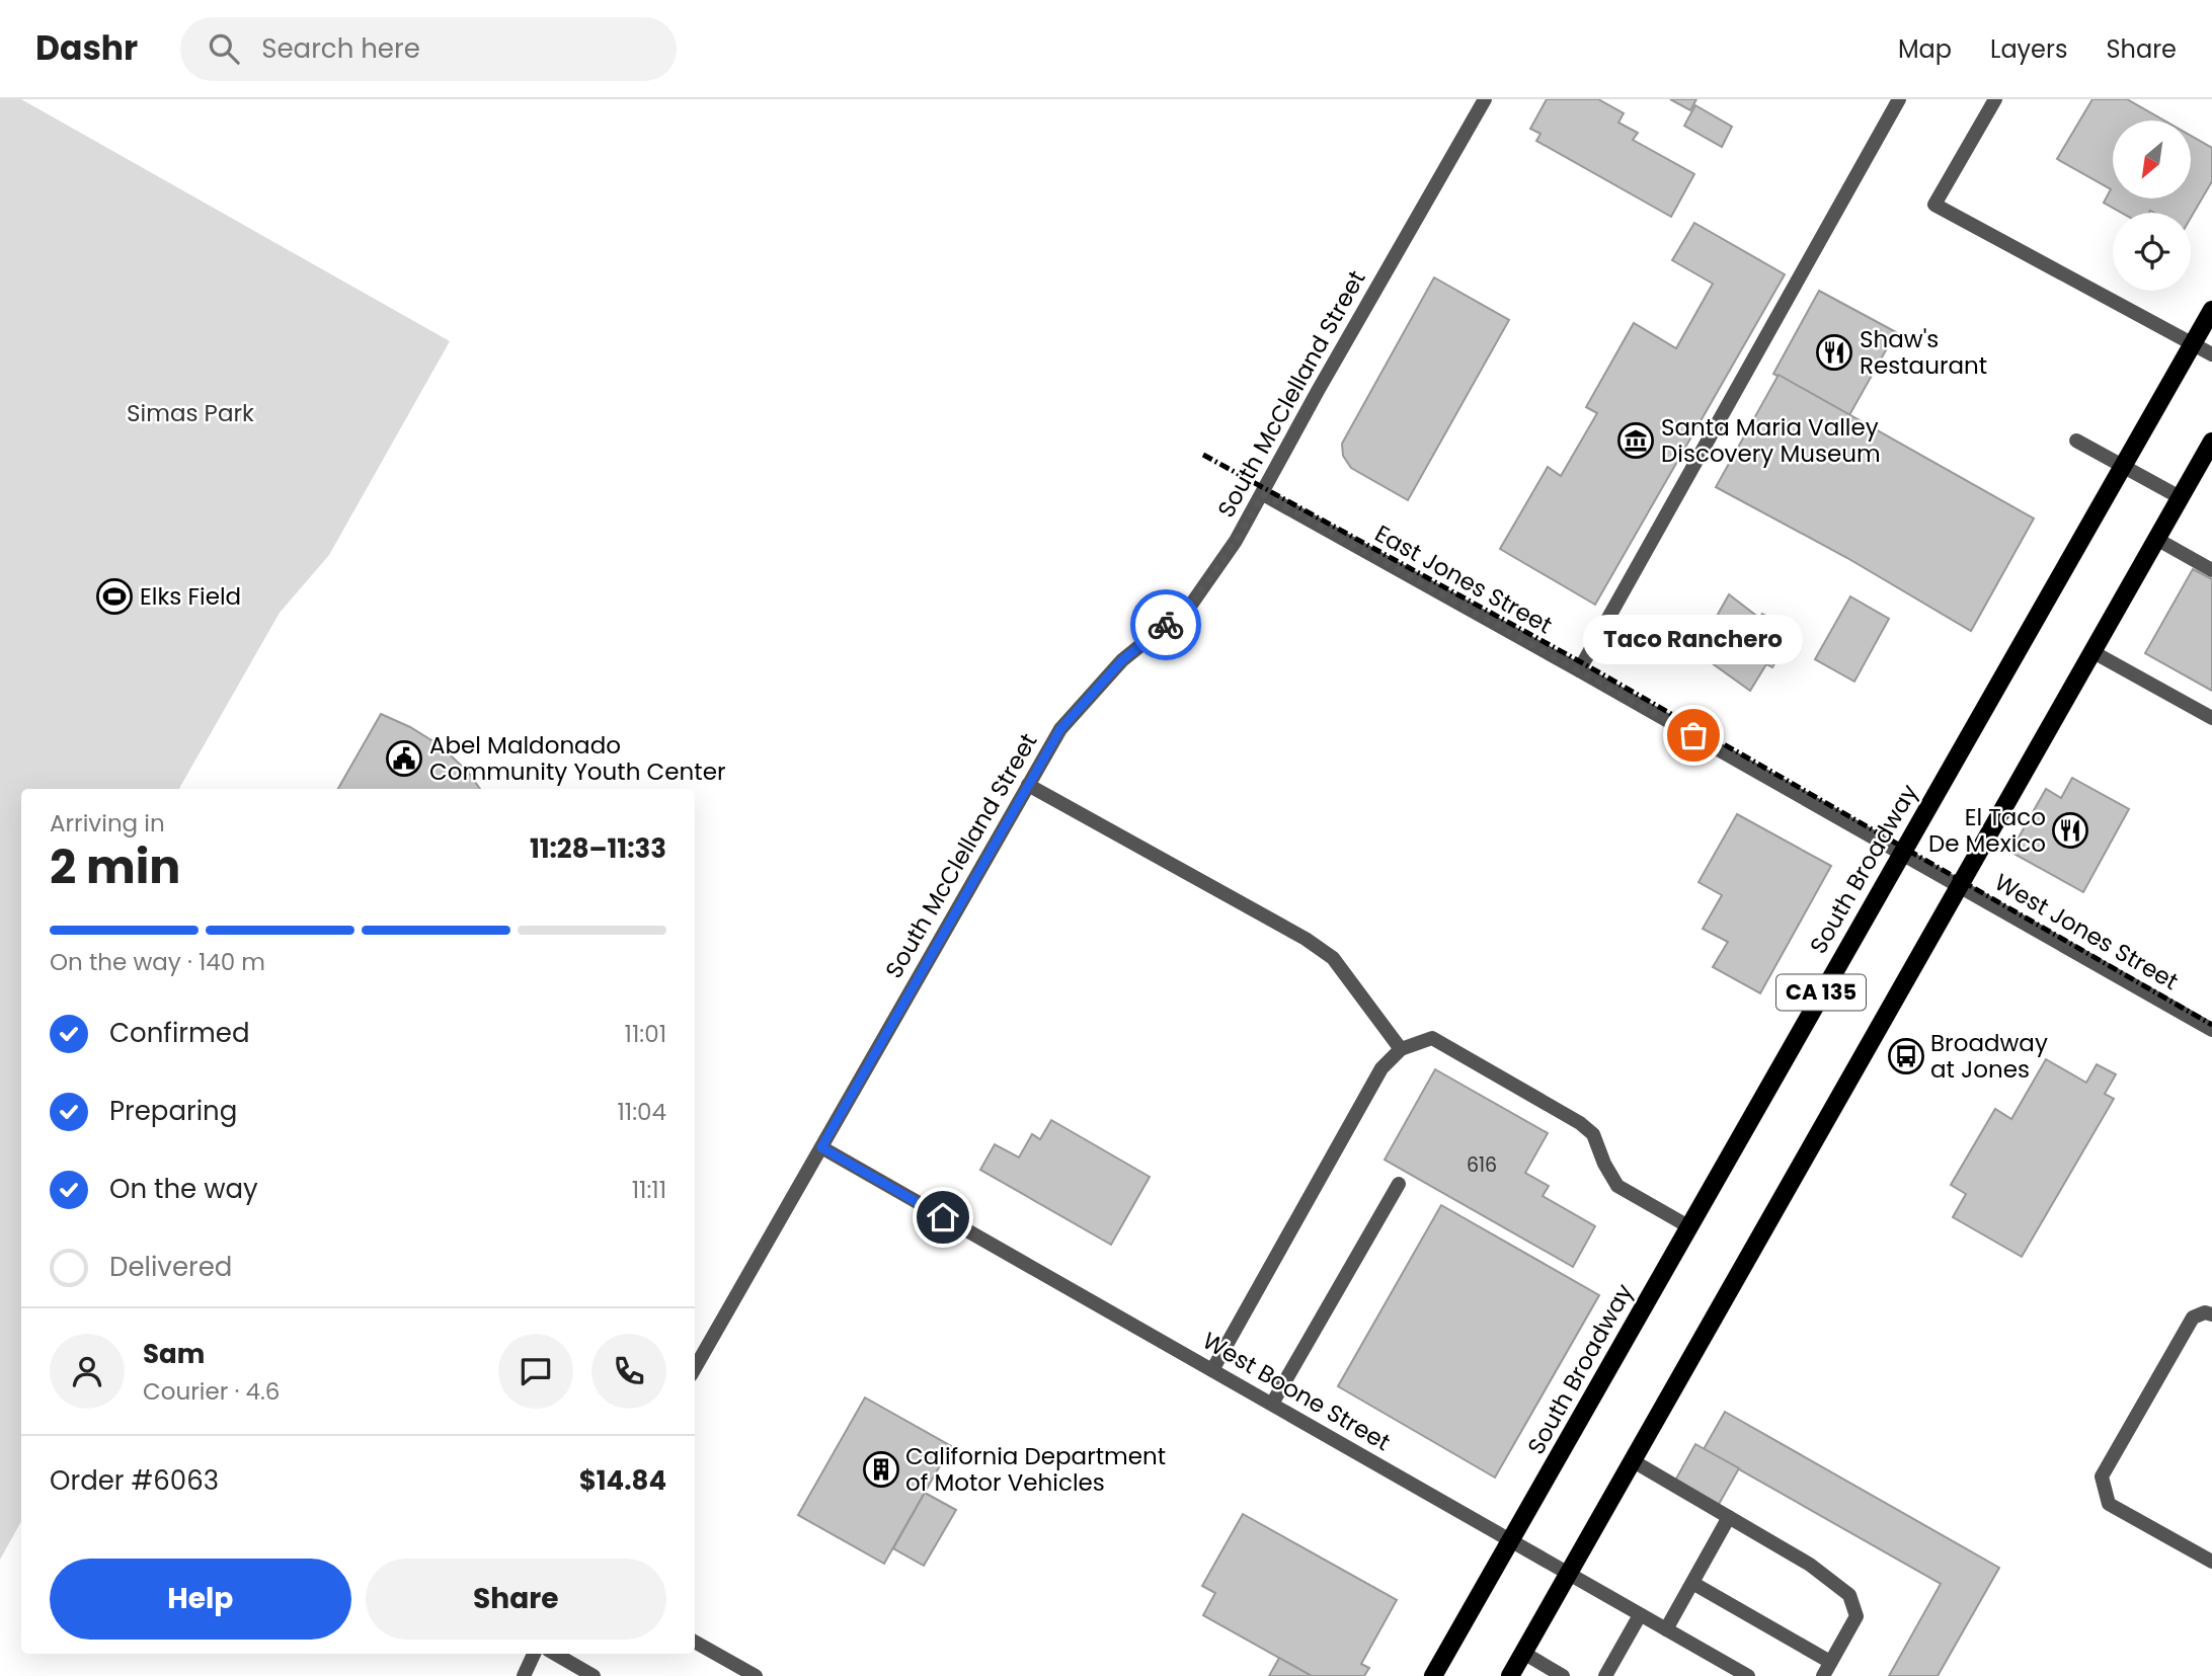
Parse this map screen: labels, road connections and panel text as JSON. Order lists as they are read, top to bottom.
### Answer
{
  "streets": {
    "main road": ["South Broadway", "CA 135"],
    "street": [
      "South McClelland Street",
      "East Jones Street",
      "West Jones Street",
      "West Boone Street"
    ]
  },
  "crossings": [
    ["South McClelland Street", "East Jones Street"],
    ["South McClelland Street", "West Boone Street"],
    ["East Jones Street", "South Broadway"],
    ["East Jones Street", "West Jones Street"],
    ["South Broadway", "West Jones Street"],
    ["South Broadway", "West Boone Street"],
    ["West Jones Street", "CA 135"],
    ["CA 135", "West Boone Street"]
  ],
  "parks": ["Simas Park"],
  "places": {
    "restaurant": ["Shaw's Restaurant", "El Taco De Mexico"],
    "museum": ["Santa Maria Valley Discovery Museum"],
    "sports": ["Elks Field"],
    "other": ["Taco Ranchero"],
    "public building": ["Abel Maldonado Community Youth Center"],
    "bus stop": ["Broadway at Jones"],
    "building": ["California Department of Motor Vehicles"]
  },
  "house_numbers": ["616"],
  "north": "bottom left",
  "page": {
    "header": "Dashr",
    "search": "Search here",
    "nav": ["Map", "Layers", "Share"],
    "bubble": "Taco Ranchero",
    "heading": ["2 min", "Arriving in", "11:28–11:33"],
    "panel": [
      "Sam",
      "Courier · 4.6",
      "Order #6063",
      "$14.84"
    ],
    "bar": "On the way · 140 m",
    "list": [
      ["Confirmed", "11:01"],
      ["Preparing", "11:04"],
      ["On the way", "11:11"],
      "Delivered"
    ],
    "buttons": ["Help", "Share"]
  }
}
